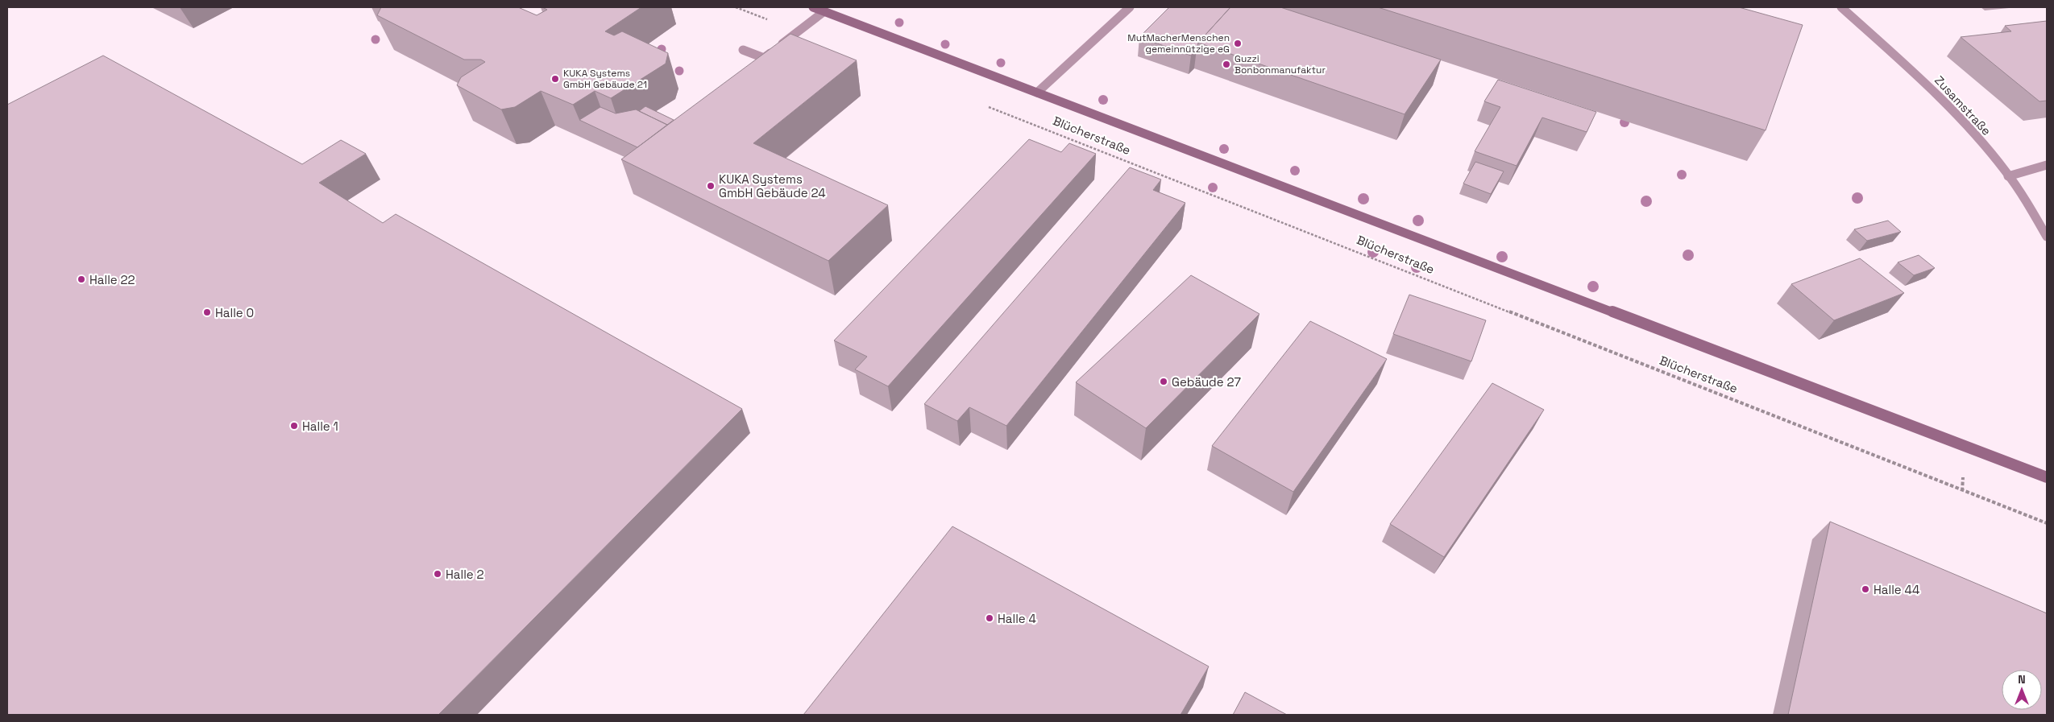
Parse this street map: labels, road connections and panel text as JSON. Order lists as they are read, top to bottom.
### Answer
{
  "streets": {
    "main road": ["Blücherstraße"],
    "street": ["Zusamstraße"]
  },
  "places": [
    "MutMacherMenschen gemeinnützige eG",
    "Guzzi Bonbonmanufaktur",
    "KUKA Systems GmbH Gebäude 21",
    "KUKA Systems GmbH Gebäude 24",
    "Halle 22",
    "Halle 0",
    "Gebäude 27",
    "Halle 1",
    "Halle 2",
    "Halle 44",
    "Halle 4"
  ],
  "north": "top"
}
